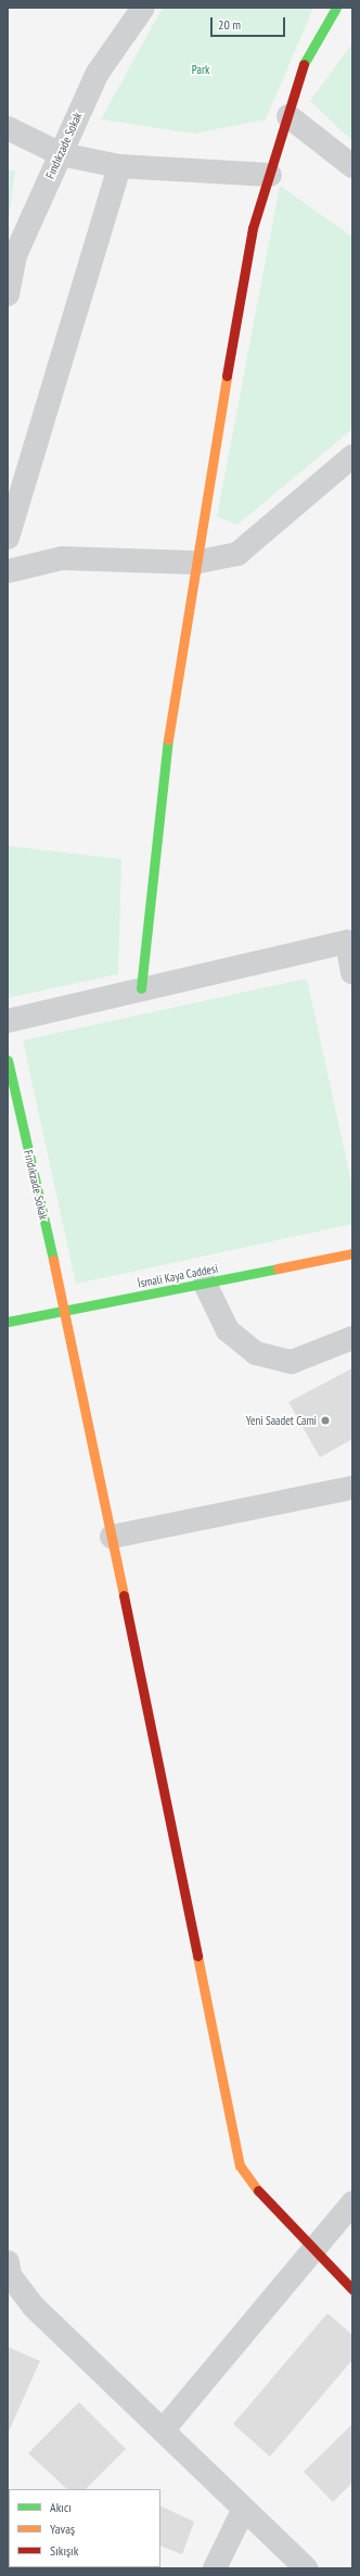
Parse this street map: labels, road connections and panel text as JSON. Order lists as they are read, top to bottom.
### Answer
{
  "streets": {
    "street": ["Fındıkzade Sokak", "İsmali Kaya Caddesi"]
  },
  "crossings": [
    ["Fındıkzade Sokak", "İsmali Kaya Caddesi"]
  ],
  "parks": ["Park"],
  "places": ["Yeni Saadet Cami"],
  "legend": ["Akıcı", "Yavaş", "Sıkışık"],
  "scale_bar": "20 m"
}
